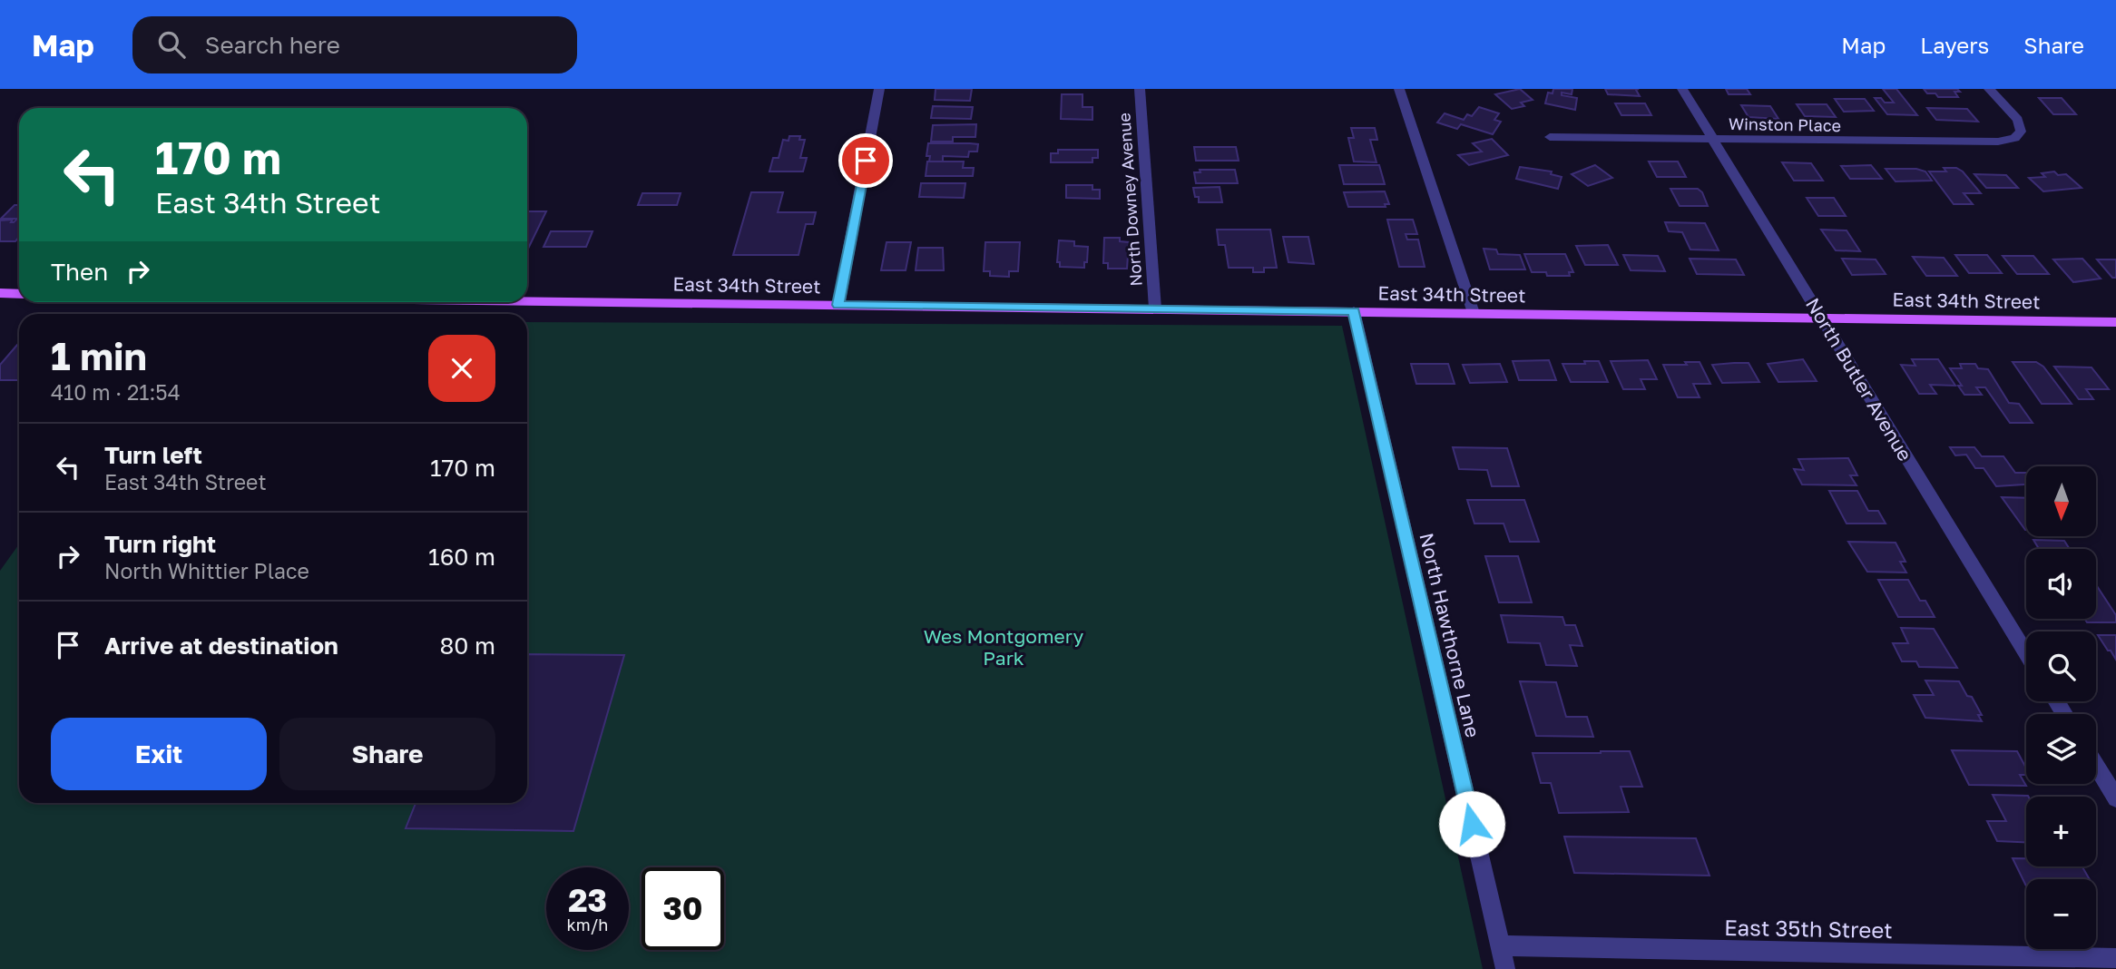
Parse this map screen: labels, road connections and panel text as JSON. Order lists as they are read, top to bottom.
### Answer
{
  "streets": {
    "main road": ["East 34th Street"],
    "street": [
      "Winston Place",
      "North Downey Avenue",
      "North Butler Avenue",
      "North Hawthorne Lane",
      "East 35th Street"
    ]
  },
  "crossings": [
    ["Winston Place", "North Butler Avenue"],
    ["North Downey Avenue", "East 34th Street"],
    ["East 34th Street", "North Butler Avenue"],
    ["East 34th Street", "North Hawthorne Lane"],
    ["North Hawthorne Lane", "East 35th Street"]
  ],
  "parks": ["Wes Montgomery Park"],
  "north": "bottom",
  "page": {
    "header": "Map",
    "search": "Search here",
    "nav": ["Map", "Layers", "Share"],
    "turn": ["170 m", "East 34th Street"],
    "then": "Then",
    "heading": ["1 min", "410 m · 21:54"],
    "list": [
      {
        "name": "Turn left",
        "note": "East 34th Street",
        "value": "170 m"
      },
      {
        "name": "Turn right",
        "note": "North Whittier Place",
        "value": "160 m"
      },
      {
        "name": "Arrive at destination",
        "value": "80 m"
      }
    ],
    "map_buttons": ["+", "−"],
    "buttons": ["Exit", "Share"],
    "speed": "23 km/h",
    "limit": "30"
  }
}
